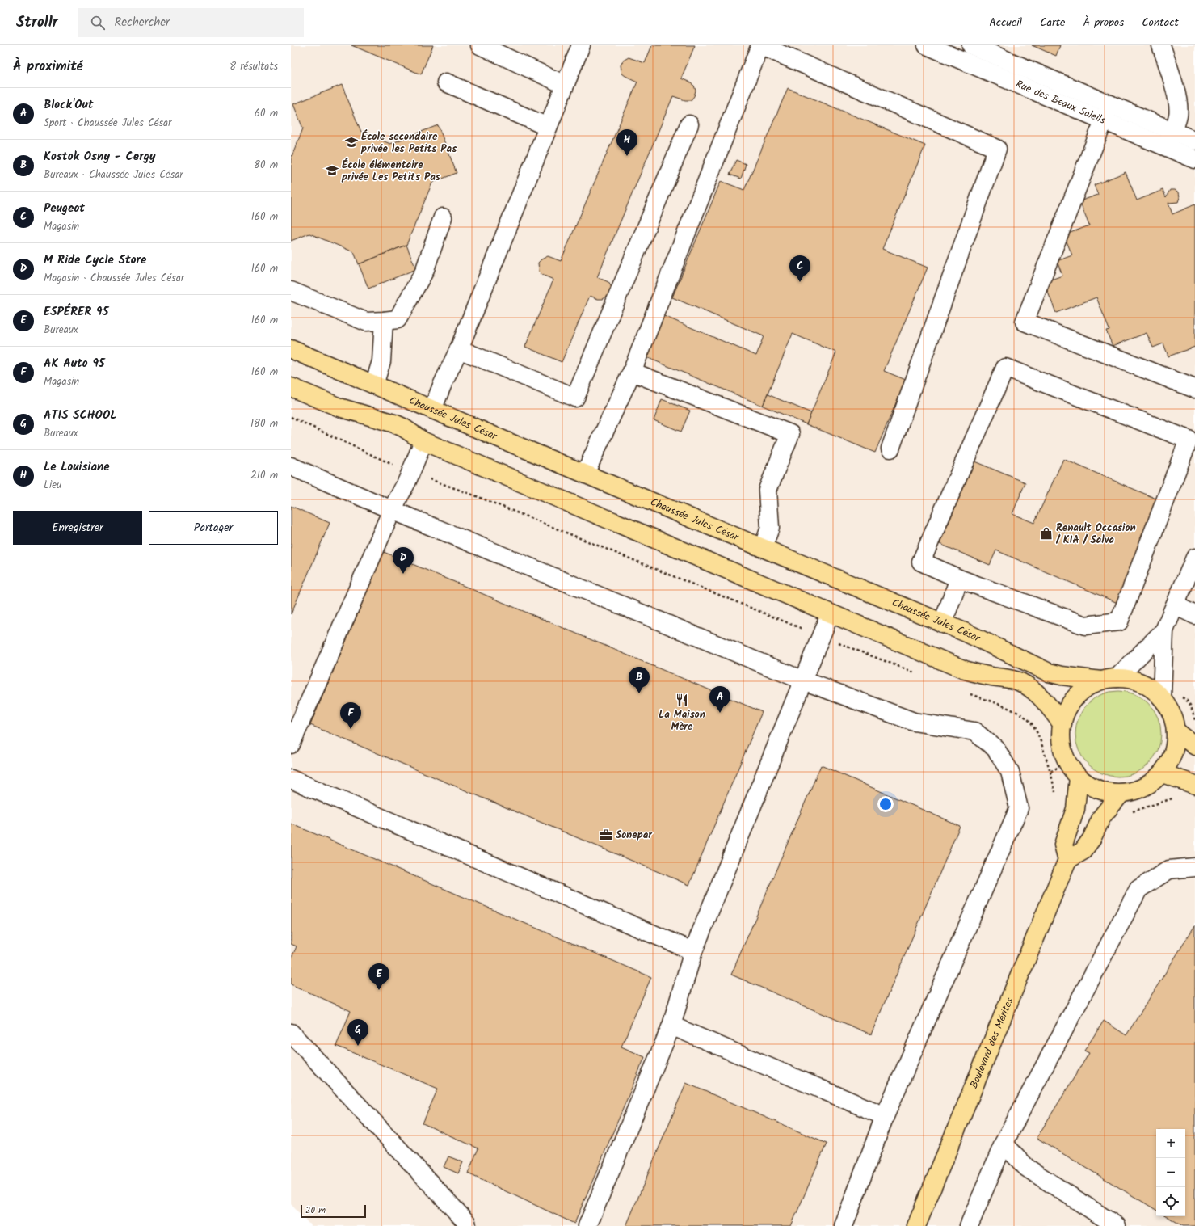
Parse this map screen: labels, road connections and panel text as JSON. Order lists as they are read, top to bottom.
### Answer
{
  "streets": {
    "main road": ["Chaussée Jules César", "Boulevard des Mérites"],
    "street": ["Rue des Beaux Soleils"]
  },
  "places": {
    "school or university": ["École secondaire privée les Petits Pas", "École élémentaire privée Les Petits Pas"],
    "shop": ["Renault Occasion / KIA / Salva"],
    "restaurant": ["La Maison Mère"],
    "office": ["Sonepar"]
  },
  "scale_bar": "20 m",
  "page": {
    "header": "Strollr",
    "search": "Rechercher",
    "nav": [
      "Accueil",
      "Carte",
      "À propos",
      "Contact"
    ],
    "heading": ["À proximité", "8 résultats"],
    "list": [
      {
        "mark": "A",
        "name": "Block'Out",
        "note": "Sport · Chaussée Jules César",
        "value": "60 m"
      },
      {
        "mark": "B",
        "name": "Kostok Osny - Cergy",
        "note": "Bureaux · Chaussée Jules César",
        "value": "80 m"
      },
      {
        "mark": "C",
        "name": "Peugeot",
        "note": "Magasin",
        "value": "160 m"
      },
      {
        "mark": "D",
        "name": "M Ride Cycle Store",
        "note": "Magasin · Chaussée Jules César",
        "value": "160 m"
      },
      {
        "mark": "E",
        "name": "ESPÉRER 95",
        "note": "Bureaux",
        "value": "160 m"
      },
      {
        "mark": "F",
        "name": "AK Auto 95",
        "note": "Magasin",
        "value": "160 m"
      },
      {
        "mark": "G",
        "name": "ATIS SCHOOL",
        "note": "Bureaux",
        "value": "180 m"
      },
      {
        "mark": "H",
        "name": "Le Louisiane",
        "note": "Lieu",
        "value": "210 m"
      }
    ],
    "pins": [
      "H",
      "C",
      "D",
      "B",
      "A",
      "F",
      "E",
      "G"
    ],
    "buttons": ["Enregistrer", "Partager"],
    "map_buttons": ["+", "−"],
    "scale": "20 m"
  }
}
